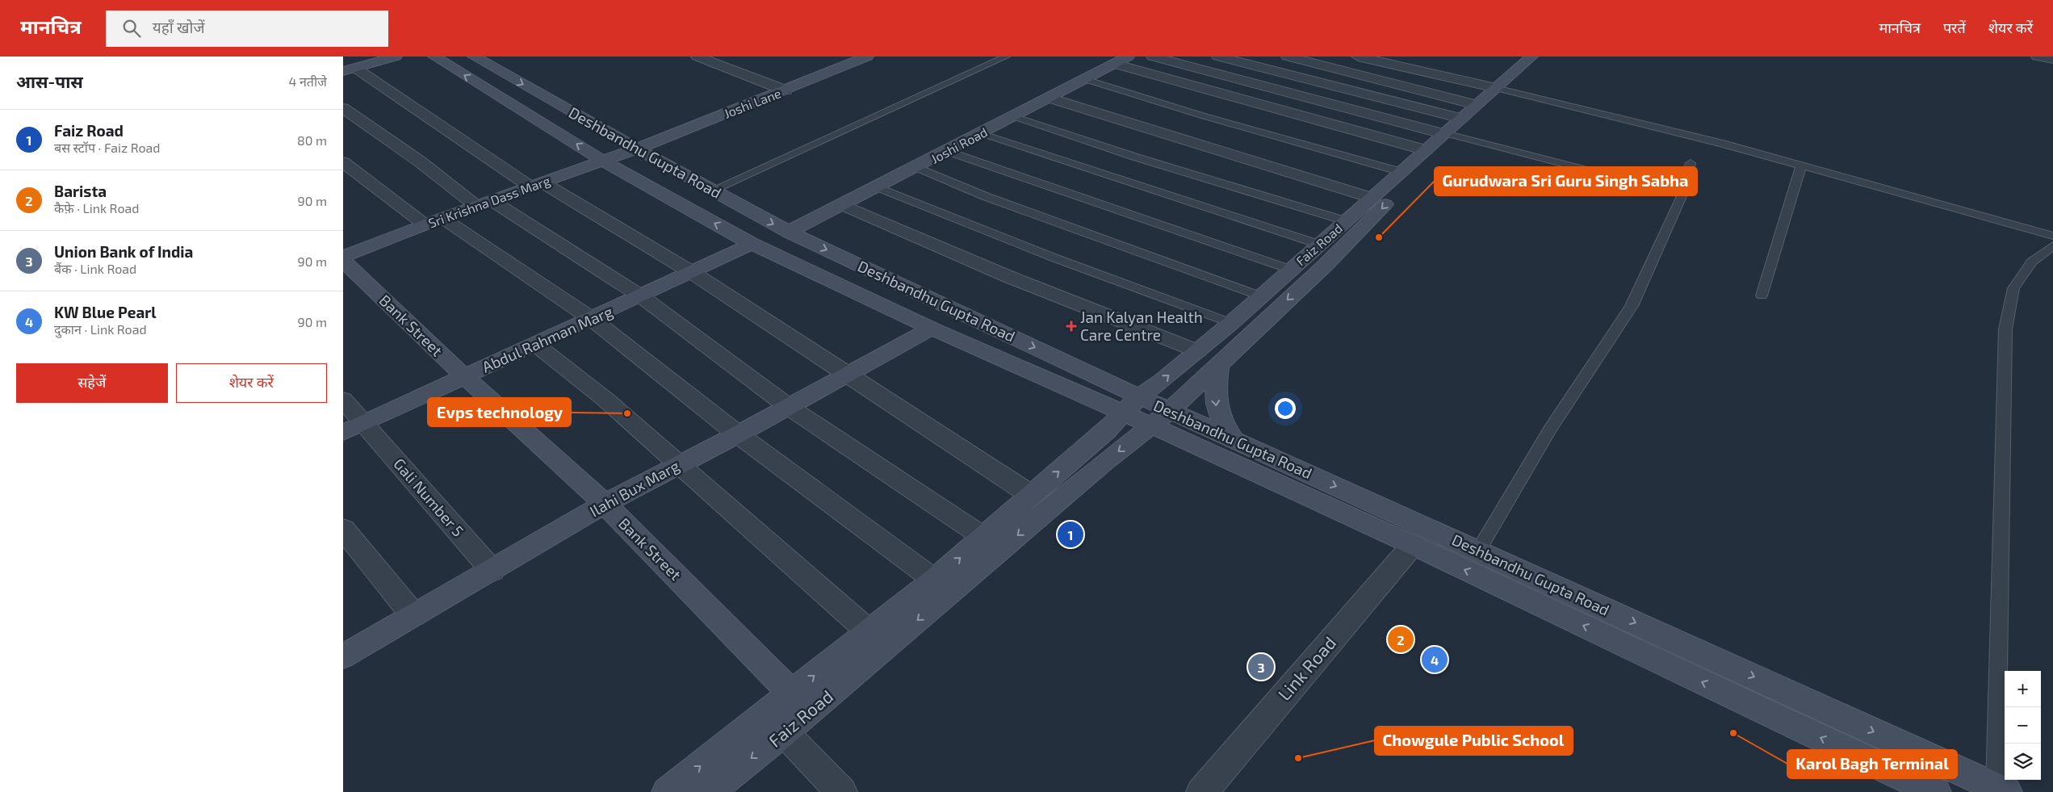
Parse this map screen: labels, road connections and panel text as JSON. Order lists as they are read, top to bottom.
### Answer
{
  "streets": {
    "street": [
      "Joshi Lane",
      "Joshi Road",
      "Deshbandhu Gupta Road",
      "Sri Krishna Dass Marg",
      "Faiz Road",
      "Bank Street",
      "Abdul Rahman Marg",
      "Ilahi Bux Marg",
      "Gali Number 5",
      "Link Road"
    ]
  },
  "crossings": [
    ["Joshi Lane", "Deshbandhu Gupta Road"],
    ["Joshi Lane", "Sri Krishna Dass Marg"],
    ["Joshi Road", "Deshbandhu Gupta Road"],
    ["Deshbandhu Gupta Road", "Sri Krishna Dass Marg"],
    ["Deshbandhu Gupta Road", "Faiz Road"],
    ["Deshbandhu Gupta Road", "Abdul Rahman Marg"],
    ["Deshbandhu Gupta Road", "Ilahi Bux Marg"],
    ["Deshbandhu Gupta Road", "Link Road"],
    ["Faiz Road", "Bank Street"],
    ["Bank Street", "Abdul Rahman Marg"],
    ["Bank Street", "Ilahi Bux Marg"],
    ["Abdul Rahman Marg", "Gali Number 5"],
    ["Ilahi Bux Marg", "Gali Number 5"]
  ],
  "places": {
    "other": [
      "Gurudwara Sri Guru Singh Sabha",
      "Evps technology",
      "Karol Bagh Terminal",
      "Chowgule Public School"
    ],
    "health": ["Jan Kalyan Health Care Centre"]
  },
  "page": {
    "header": "मानचित्र",
    "search": "यहाँ खोजें",
    "nav": ["मानचित्र", "परतें", "शेयर करें"],
    "heading": ["आस-पास", "4 नतीजे"],
    "list": [
      {
        "mark": "1",
        "name": "Faiz Road",
        "note": "बस स्टॉप · Faiz Road",
        "value": "80 m"
      },
      {
        "mark": "2",
        "name": "Barista",
        "note": "कैफ़े · Link Road",
        "value": "90 m"
      },
      {
        "mark": "3",
        "name": "Union Bank of India",
        "note": "बैंक · Link Road",
        "value": "90 m"
      },
      {
        "mark": "4",
        "name": "KW Blue Pearl",
        "note": "दुकान · Link Road",
        "value": "90 m"
      }
    ],
    "buttons": ["सहेजें", "शेयर करें"],
    "pins": [
      "1",
      "2",
      "4",
      "3"
    ],
    "map_buttons": ["+", "−"]
  }
}
